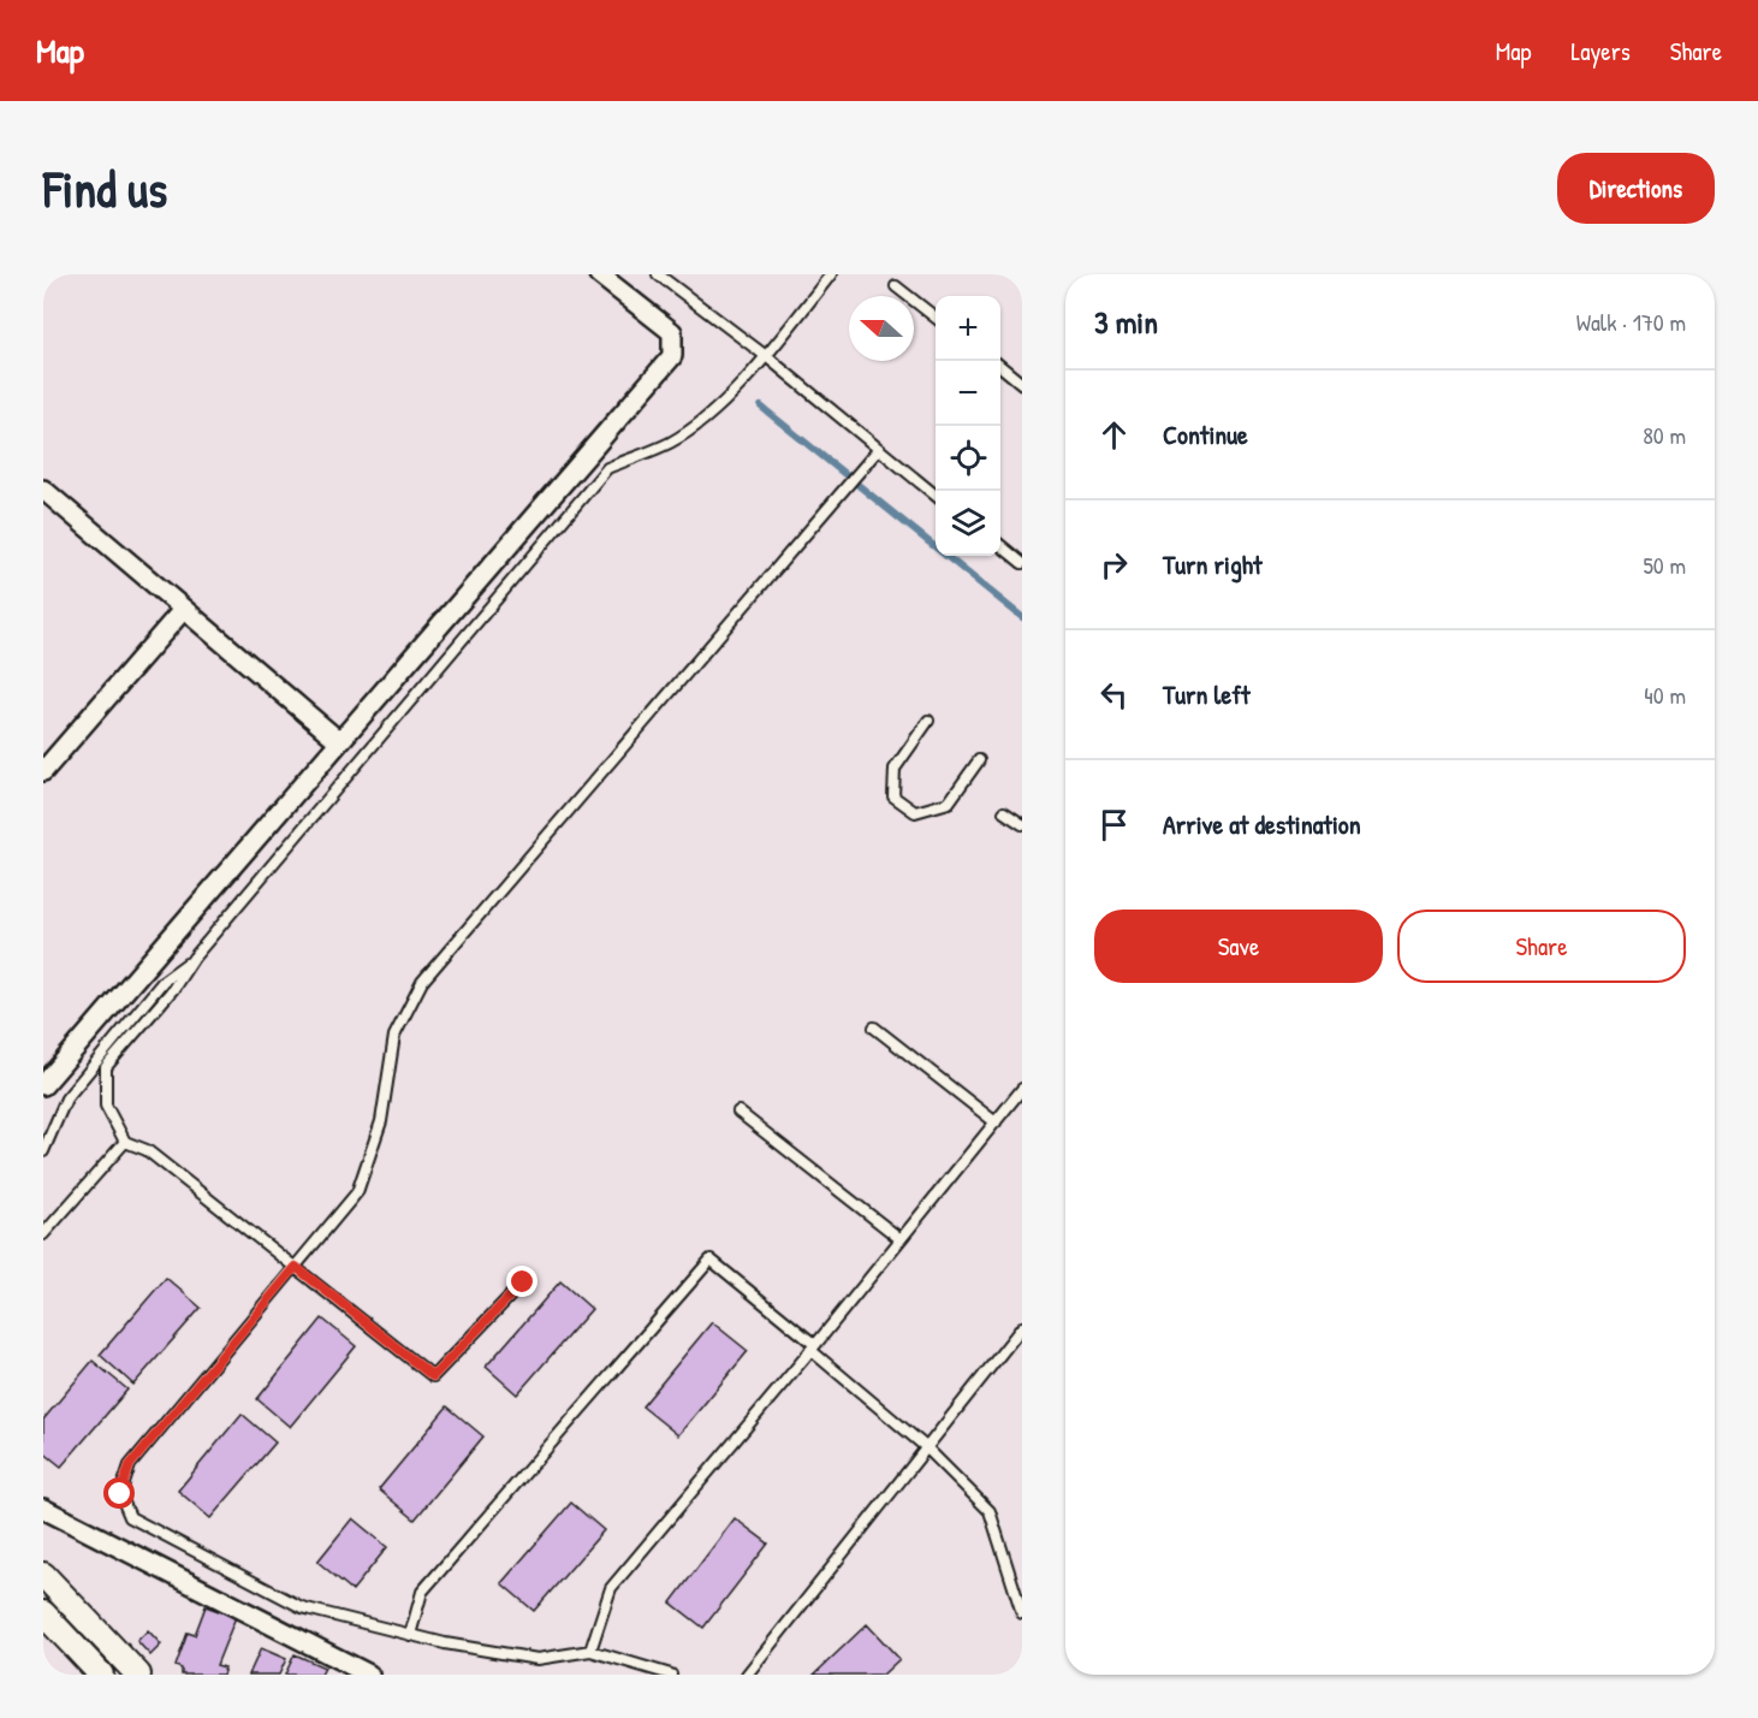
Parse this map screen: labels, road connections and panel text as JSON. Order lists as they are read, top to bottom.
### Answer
{
  "north": "left",
  "page": {
    "header": "Map",
    "nav": ["Map", "Layers", "Share"],
    "buttons": [
      "Directions",
      ["Save", "Share"]
    ],
    "title": "Find us",
    "heading": ["3 min", "Walk · 170 m"],
    "map_buttons": ["+", "−"],
    "list": [
      ["Continue", "80 m"],
      ["Turn right", "50 m"],
      ["Turn left", "40 m"],
      "Arrive at destination"
    ]
  }
}
